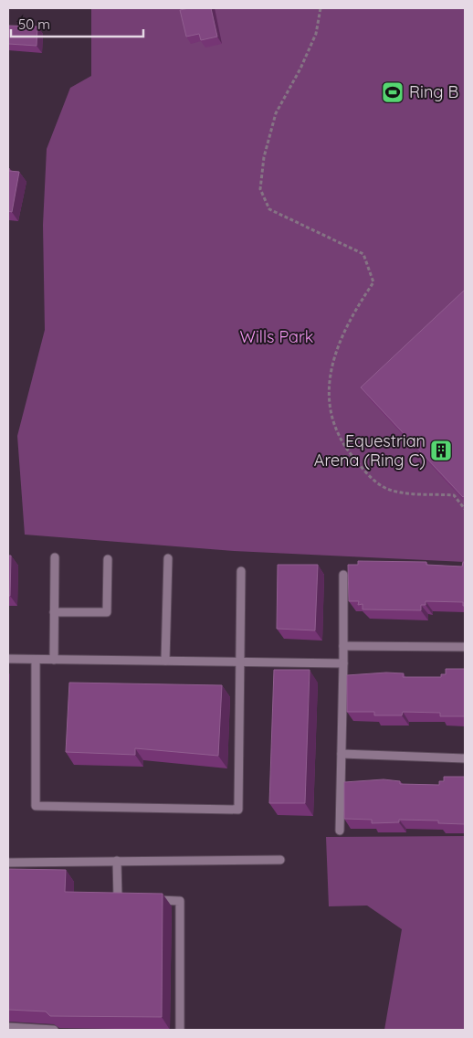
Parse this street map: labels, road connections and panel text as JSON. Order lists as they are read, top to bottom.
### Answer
{
  "parks": ["Wills Park"],
  "places": {
    "sports": ["Ring B"],
    "building": ["Equestrian Arena (Ring C)"]
  },
  "scale_bar": "50 m"
}
